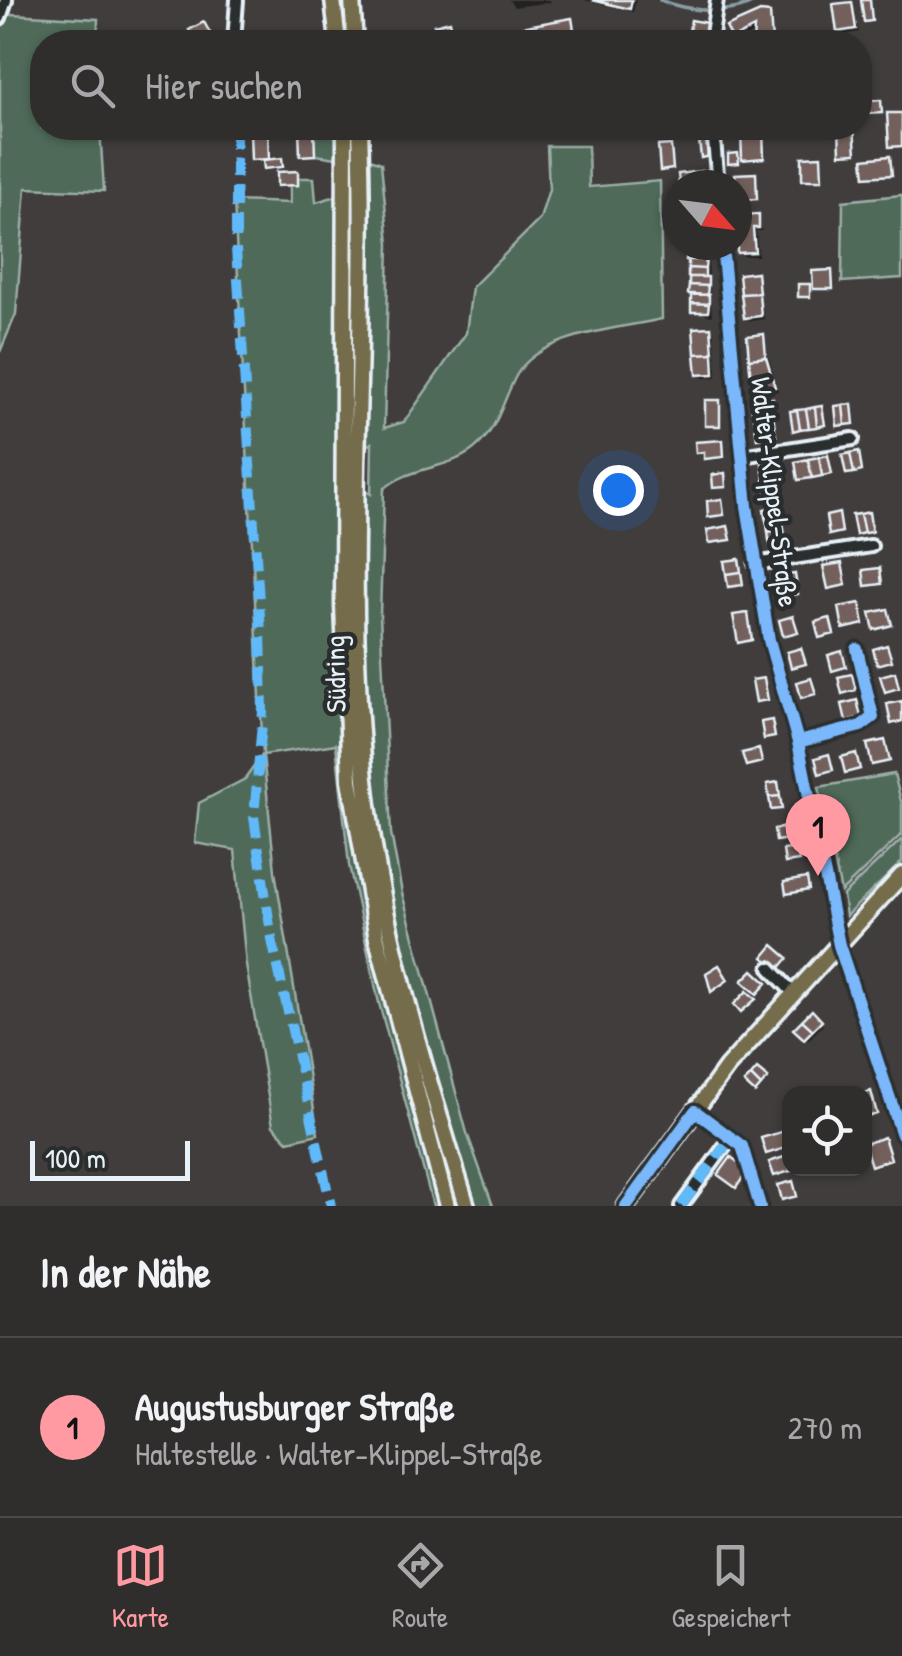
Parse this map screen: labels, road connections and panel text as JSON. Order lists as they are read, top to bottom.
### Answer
{
  "streets": {
    "main road": ["Südring"],
    "street": ["Walter-Klippel-Straße"]
  },
  "scale_bar": "100 m",
  "north": "bottom right",
  "page": {
    "search": "Hier suchen",
    "pins": "1",
    "scale": "100 m",
    "heading": "In der Nähe",
    "list": [
      {
        "mark": "1",
        "name": "Augustusburger Straße",
        "note": "Haltestelle · Walter-Klippel-Straße",
        "value": "270 m"
      }
    ],
    "nav": ["Karte", "Route", "Gespeichert"]
  }
}
